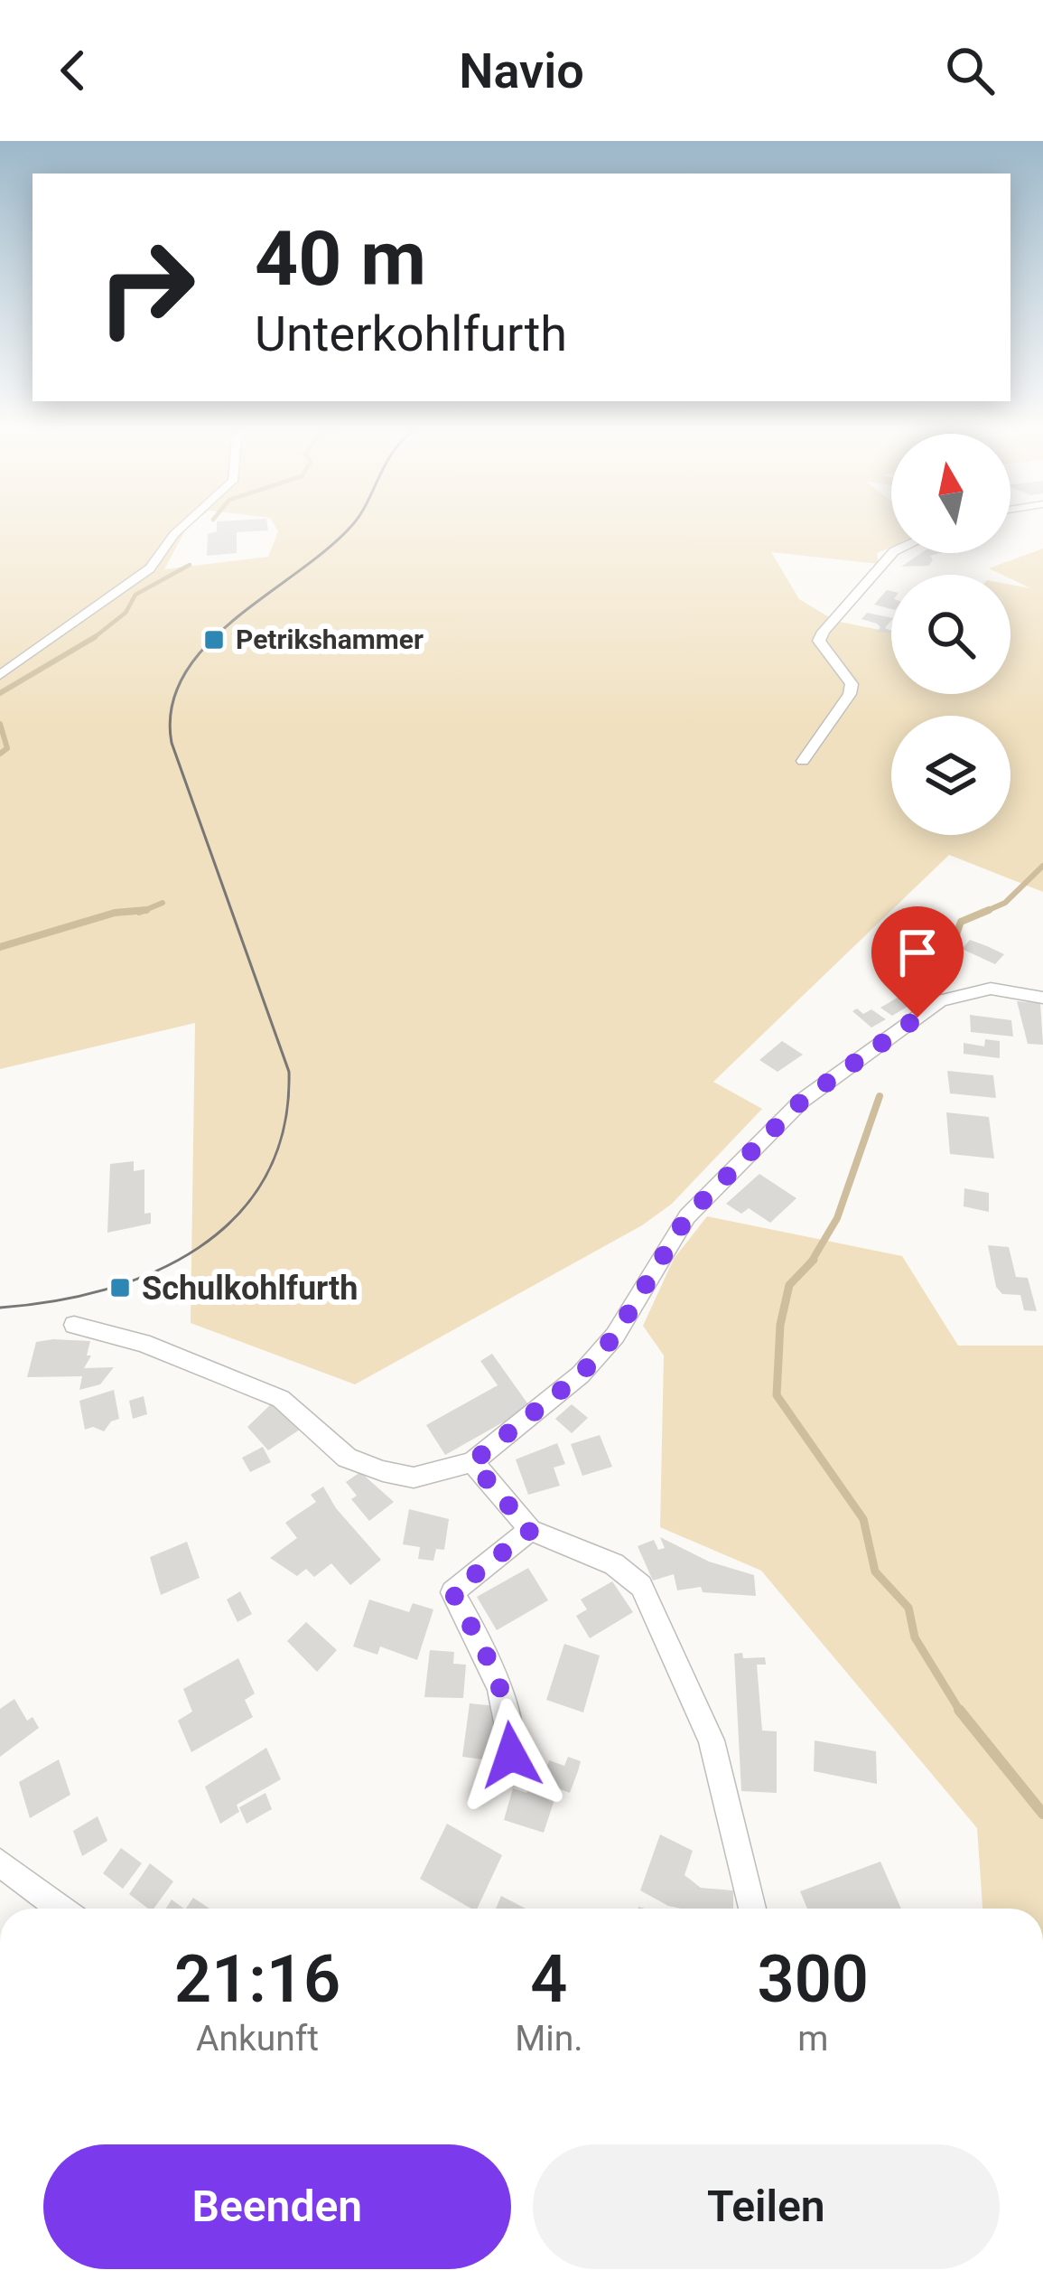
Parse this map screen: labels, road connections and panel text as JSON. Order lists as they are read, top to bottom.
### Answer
{
  "places": {
    "transit": ["Petrikshammer", "Schulkohlfurth"]
  },
  "north": "top",
  "page": {
    "header": "Navio",
    "turn": ["40 m", "Unterkohlfurth"],
    "eta": [
      "21:16",
      "Ankunft",
      "4",
      "Min.",
      "300",
      "m"
    ],
    "buttons": ["Beenden", "Teilen"]
  }
}
